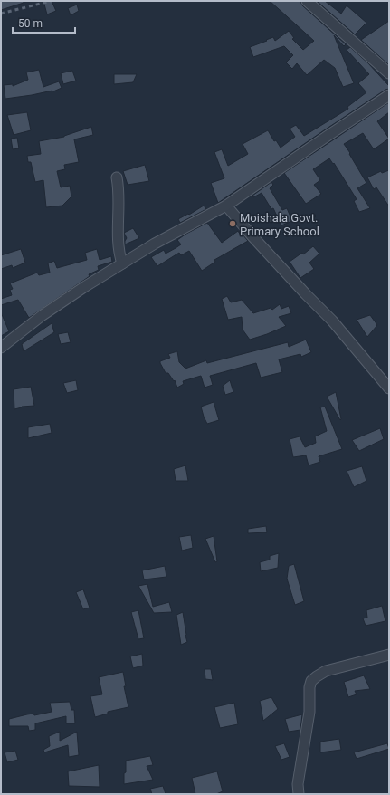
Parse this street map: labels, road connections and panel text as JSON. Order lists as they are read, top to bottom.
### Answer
{
  "places": ["Moishala Govt. Primary School"],
  "scale_bar": "50 m"
}
